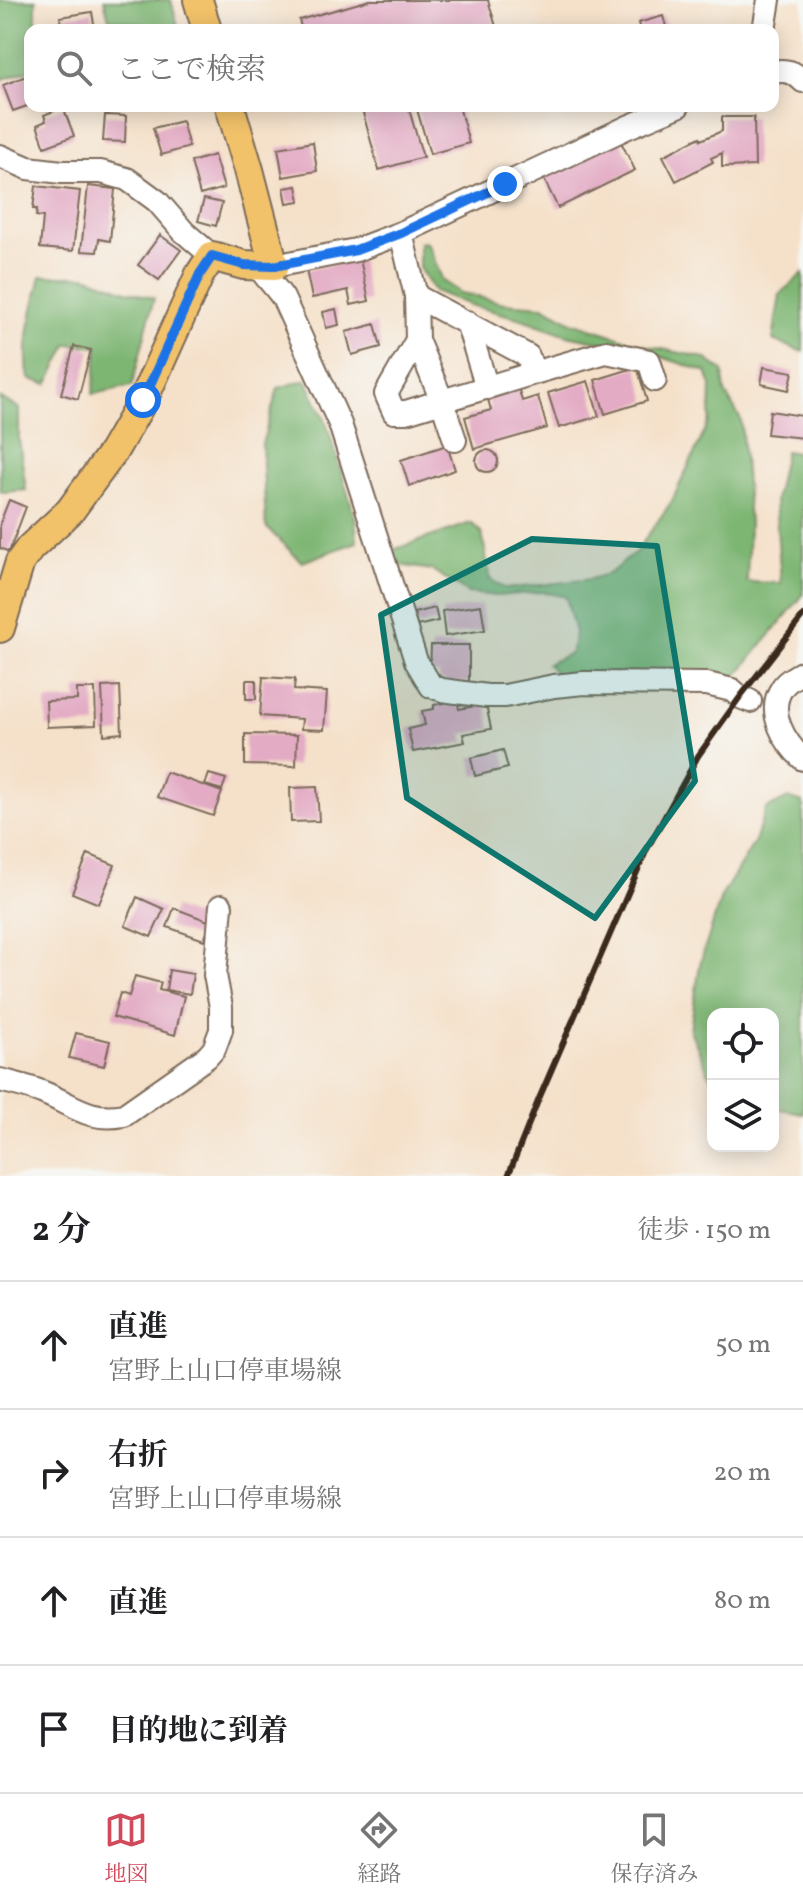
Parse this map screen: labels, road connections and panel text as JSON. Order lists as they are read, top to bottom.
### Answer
{
  "page": {
    "search": "ここで検索",
    "heading": ["2 分", "徒歩 · 150 m"],
    "list": [
      ["直進", "宮野上山口停車場線", "50 m"],
      ["右折", "宮野上山口停車場線", "20 m"],
      ["直進", "80 m"],
      "目的地に到着"
    ],
    "nav": ["地図", "経路", "保存済み"]
  }
}
